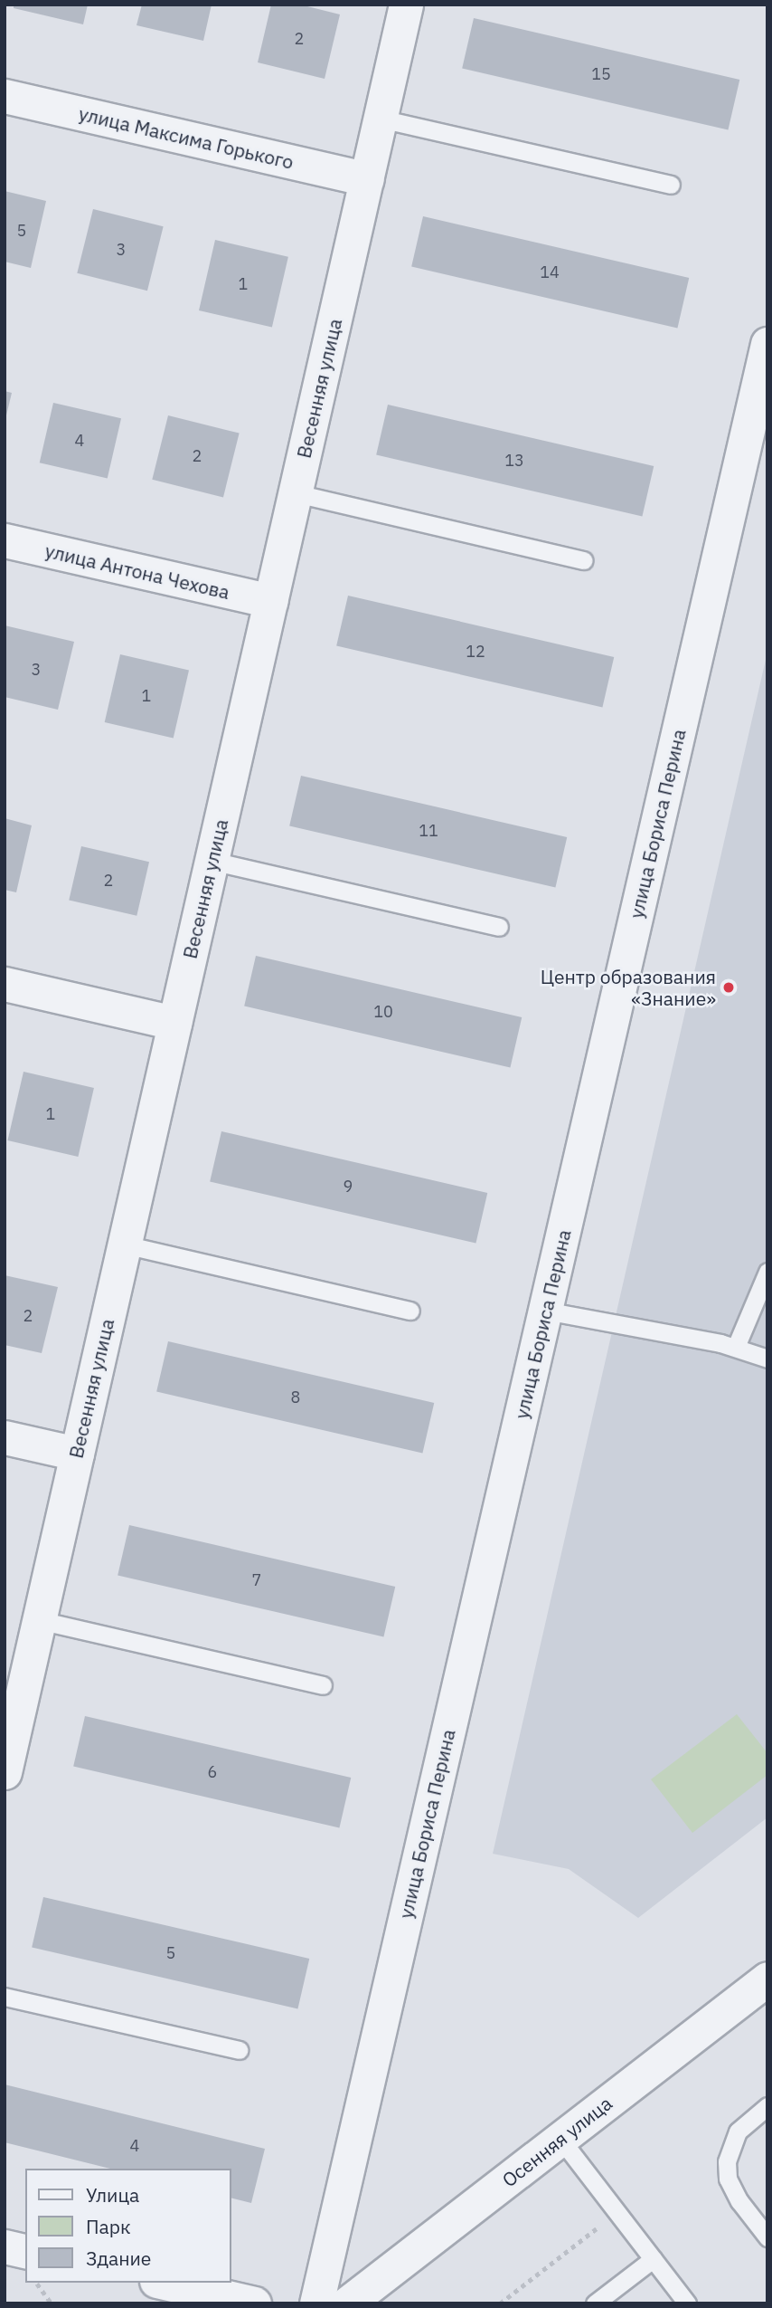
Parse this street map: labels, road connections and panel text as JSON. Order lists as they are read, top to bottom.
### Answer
{
  "streets": {
    "street": [
      "улица Максима Горького",
      "Весенняя улица",
      "улица Антона Чехова",
      "улица Бориса Перина",
      "Осенняя улица"
    ]
  },
  "crossings": [
    ["улица Максима Горького", "Весенняя улица"],
    ["Весенняя улица", "улица Антона Чехова"]
  ],
  "places": ["Центр образования «Знание»"],
  "house_numbers": [
    "2",
    "15",
    "5",
    "3",
    "14",
    "1",
    "4",
    "2",
    "13",
    "12",
    "3",
    "1",
    "11",
    "2",
    "10",
    "1",
    "9",
    "2",
    "8",
    "7",
    "6",
    "5",
    "4"
  ],
  "legend": ["Улица", "Парк", "Здание"]
}
